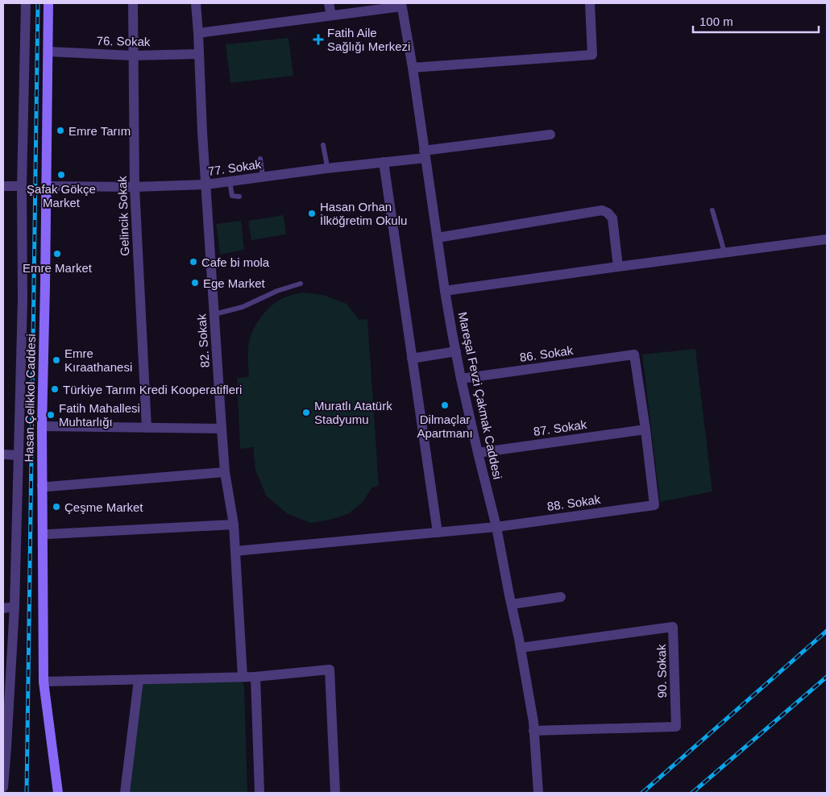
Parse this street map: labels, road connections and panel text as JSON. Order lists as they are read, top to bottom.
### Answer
{
  "streets": {
    "main road": ["Hasan Çelikkol Caddesi"],
    "street": [
      "76. Sokak",
      "77. Sokak",
      "Gelincik Sokak",
      "82. Sokak",
      "86. Sokak",
      "Mareşal Fevzi Çakmak Caddesi",
      "87. Sokak",
      "88. Sokak",
      "90. Sokak"
    ]
  },
  "crossings": [
    ["76. Sokak", "Gelincik Sokak"],
    ["76. Sokak", "82. Sokak"],
    ["76. Sokak", "Hasan Çelikkol Caddesi"],
    ["77. Sokak", "Gelincik Sokak"],
    ["77. Sokak", "82. Sokak"],
    ["77. Sokak", "Mareşal Fevzi Çakmak Caddesi"],
    ["77. Sokak", "Hasan Çelikkol Caddesi"],
    ["82. Sokak", "88. Sokak"],
    ["86. Sokak", "Mareşal Fevzi Çakmak Caddesi"],
    ["86. Sokak", "87. Sokak"],
    ["86. Sokak", "88. Sokak"],
    ["Mareşal Fevzi Çakmak Caddesi", "87. Sokak"],
    ["Mareşal Fevzi Çakmak Caddesi", "88. Sokak"],
    ["Mareşal Fevzi Çakmak Caddesi", "90. Sokak"],
    ["87. Sokak", "88. Sokak"]
  ],
  "places": {
    "health": ["Fatih Aile Sağlığı Merkezi"],
    "other": [
      "Emre Tarım",
      "Şafak Gökçe Market",
      "Hasan Orhan İlköğretim Okulu",
      "Emre Market",
      "Cafe bi mola",
      "Ege Market",
      "Emre Kıraathanesi",
      "Türkiye Tarım Kredi Kooperatifleri",
      "Dilmaçlar Apartmanı",
      "Muratlı Atatürk Stadyumu",
      "Fatih Mahallesi Muhtarlığı",
      "Çeşme Market"
    ]
  },
  "scale_bar": "100 m"
}
